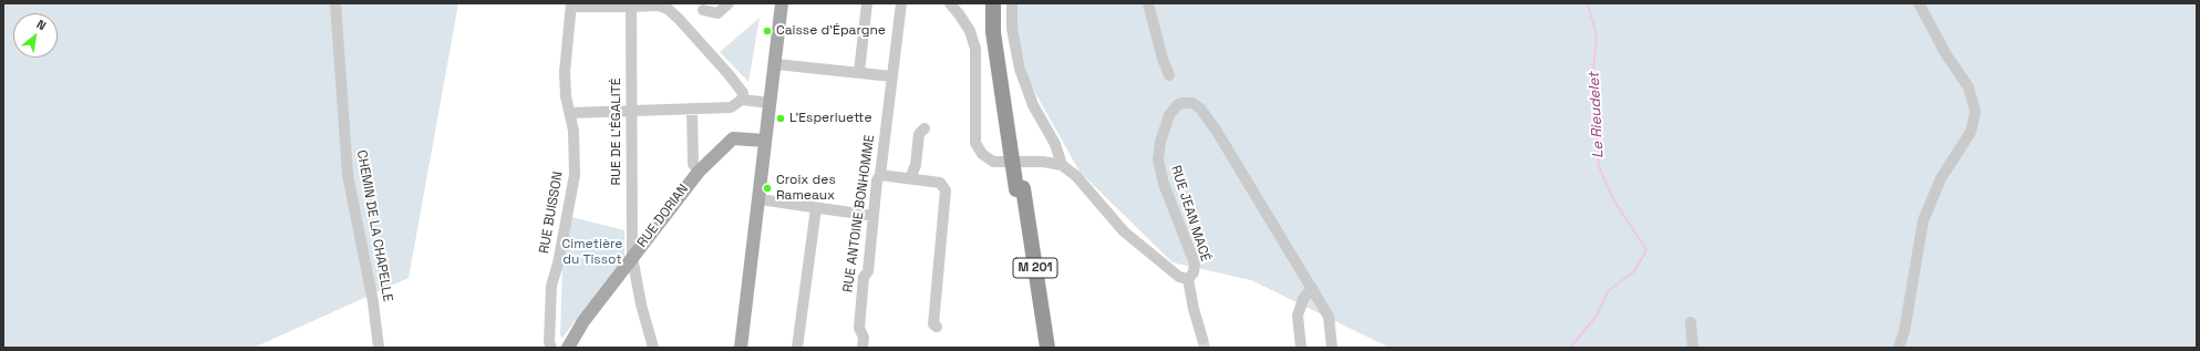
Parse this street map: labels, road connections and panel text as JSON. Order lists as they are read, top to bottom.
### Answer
{
  "streets": {
    "highway": ["M 201"],
    "main road": ["RUE DORIAN"],
    "street": [
      "RUE DE L'ÉGALITÉ",
      "RUE BUISSON",
      "RUE ANTOINE BONHOMME",
      "RUE JEAN MACÉ",
      "CHEMIN DE LA CHAPELLE"
    ]
  },
  "crossings": [
    ["RUE DE L'ÉGALITÉ", "RUE DORIAN"]
  ],
  "water": ["Le Rieudelet"],
  "parks": ["Cimetière du Tissot"],
  "places": ["Caisse d'Épargne", "L’Esperluette", "Croix des Rameaux"],
  "north": "top right"
}
